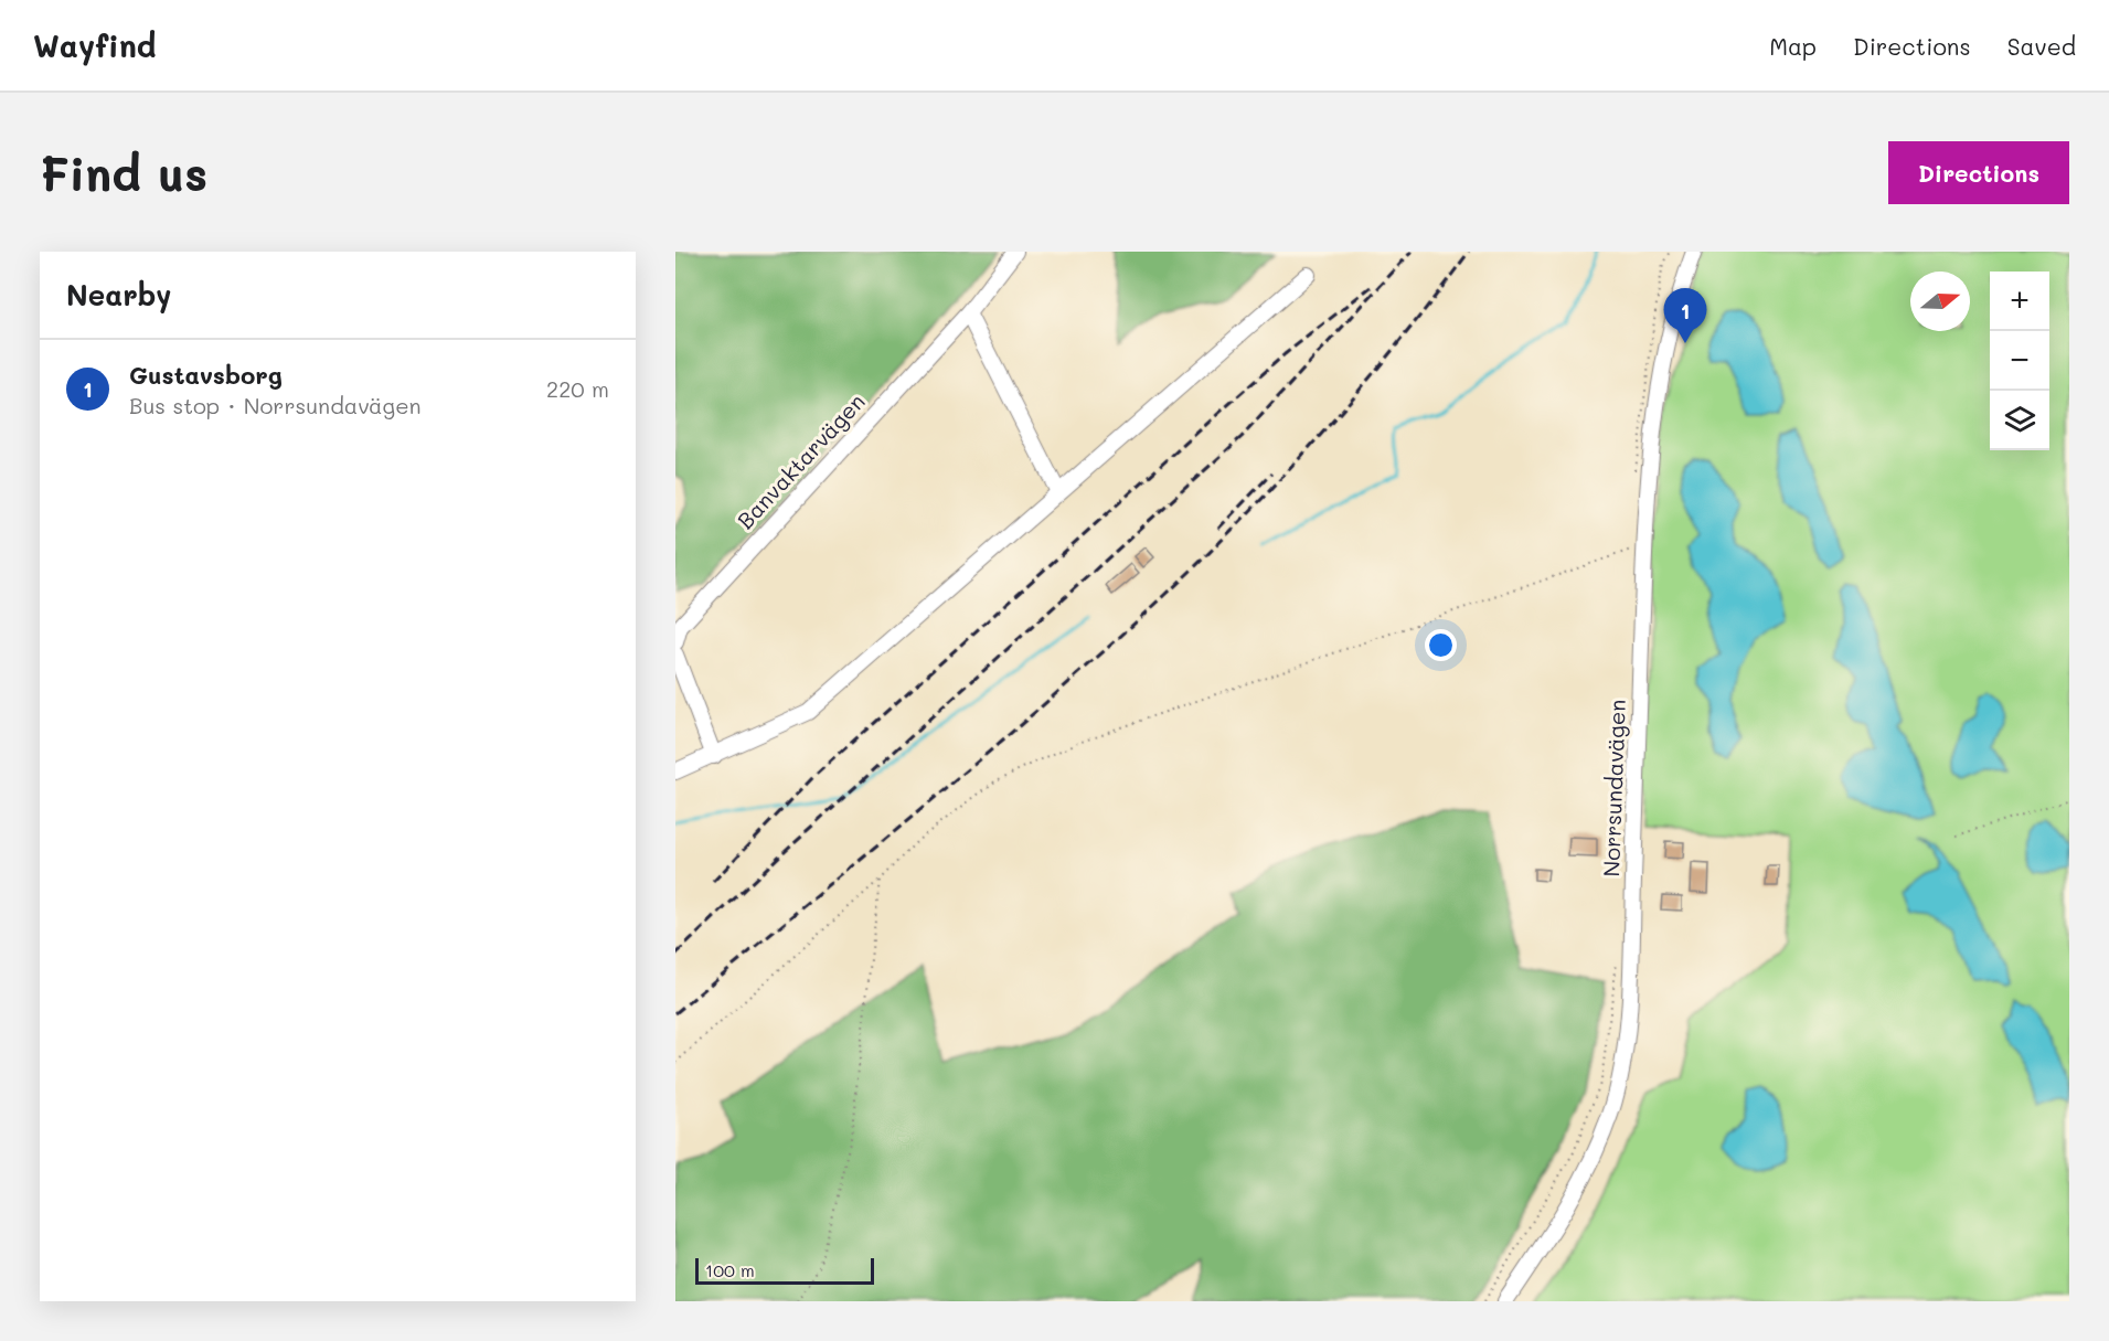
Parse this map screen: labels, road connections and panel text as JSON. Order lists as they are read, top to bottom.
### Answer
{
  "streets": {
    "street": ["Banvaktarvägen", "Norrsundavägen"]
  },
  "scale_bar": "100 m",
  "north": "right",
  "page": {
    "header": "Wayfind",
    "nav": ["Map", "Directions", "Saved"],
    "buttons": "Directions",
    "title": "Find us",
    "heading": "Nearby",
    "map_buttons": ["+", "−"],
    "pins": "1",
    "list": [
      {
        "mark": "1",
        "name": "Gustavsborg",
        "note": "Bus stop · Norrsundavägen",
        "value": "220 m"
      }
    ],
    "scale": "100 m"
  }
}
